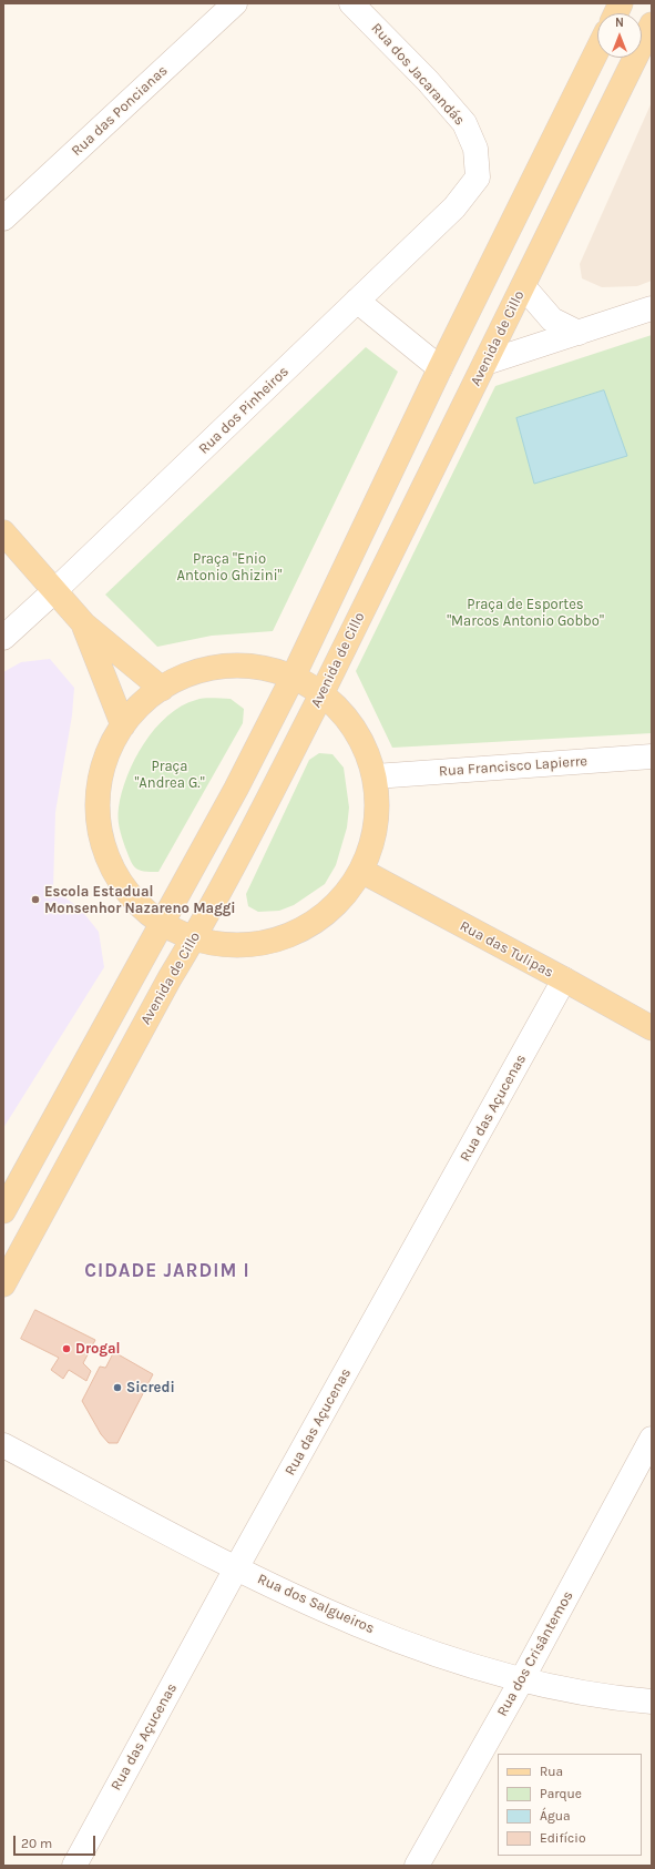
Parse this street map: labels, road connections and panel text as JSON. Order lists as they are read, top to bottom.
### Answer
{
  "streets": {
    "main road": ["Avenida de Cillo", "Rua das Tulipas"],
    "street": [
      "Rua dos Jacarandás",
      "Rua das Poncianas",
      "Rua dos Pinheiros",
      "Rua Francisco Lapierre",
      "Rua das Açucenas",
      "Rua dos Salgueiros",
      "Rua dos Crisântemos"
    ]
  },
  "crossings": [
    ["Rua dos Jacarandás", "Rua dos Pinheiros"],
    ["Rua das Tulipas", "Rua das Açucenas"],
    ["Rua das Açucenas", "Rua dos Salgueiros"],
    ["Rua dos Salgueiros", "Rua dos Crisântemos"]
  ],
  "districts": ["CIDADE JARDIM I"],
  "parks": ["Praça \"Enio Antonio Ghizini\"", "Praça de Esportes \"Marcos Antonio Gobbo\"", "Praça \"Andrea G.\""],
  "places": ["Escola Estadual Monsenhor Nazareno Maggi", "Drogal", "Sicredi"],
  "legend": [
    "Rua",
    "Parque",
    "Água",
    "Edifício"
  ],
  "scale_bar": "20 m",
  "north": "top"
}
